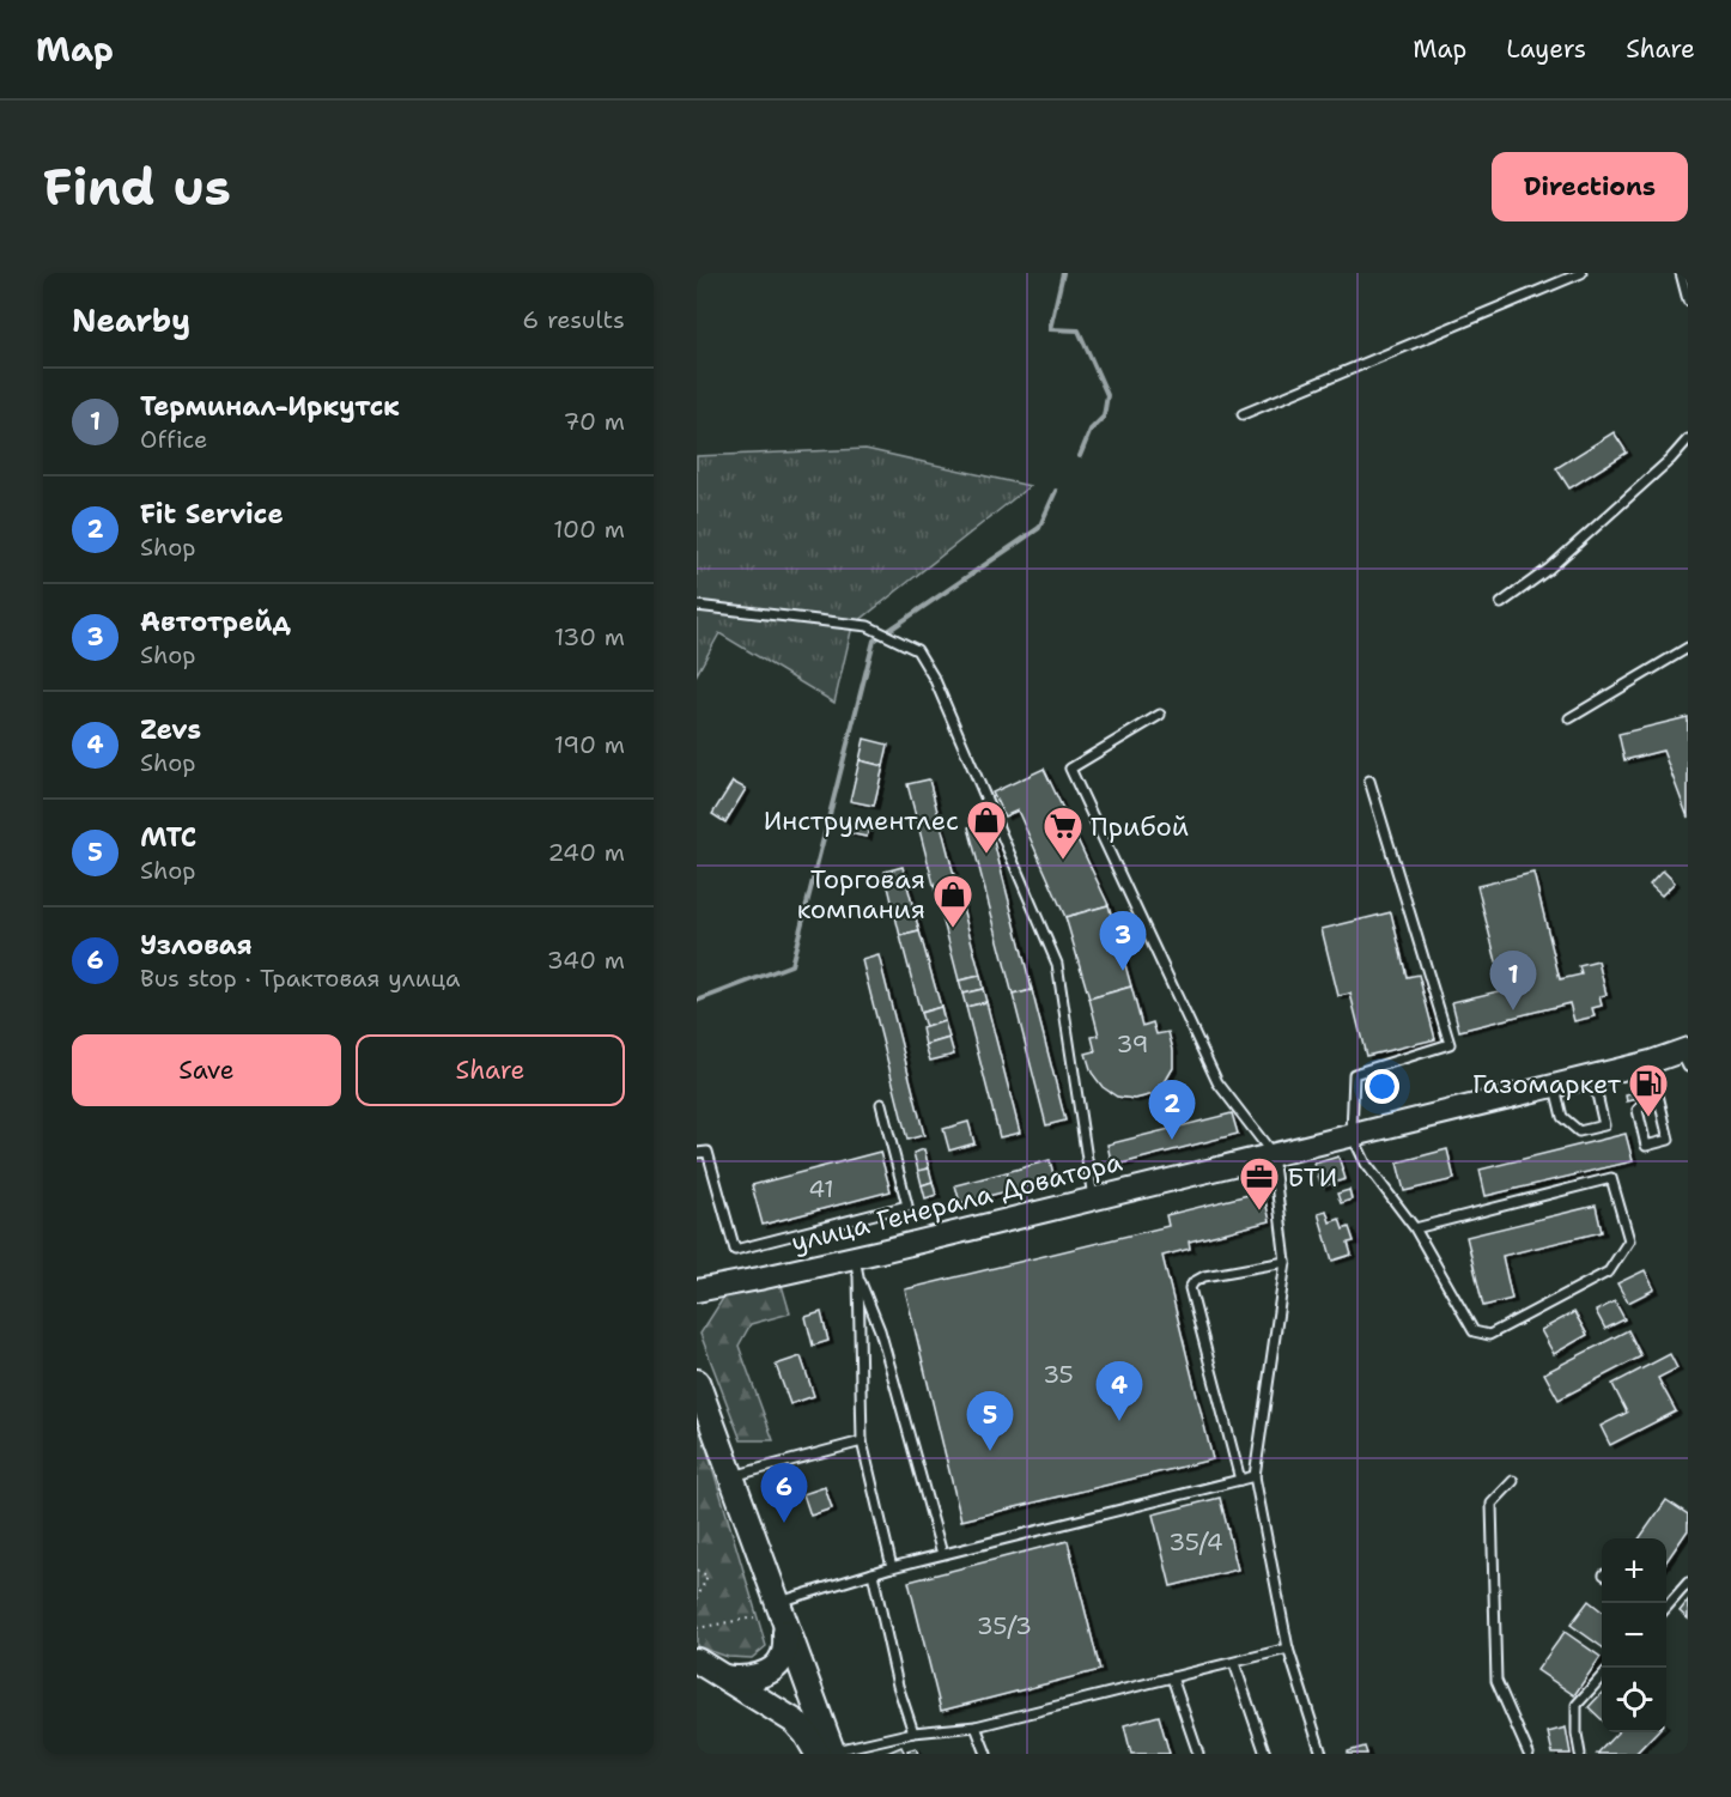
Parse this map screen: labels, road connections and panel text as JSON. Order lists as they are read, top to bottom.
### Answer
{
  "streets": {
    "street": ["улица Генерала Доватора"]
  },
  "places": {
    "shop": ["Инструментлес", "Торговая компания"],
    "supermarket": ["Прибой"],
    "fuel station": ["Газомаркет"],
    "office": ["БТИ"]
  },
  "house_numbers": [
    "39",
    "41",
    "35",
    "35/4",
    "35/3"
  ],
  "page": {
    "header": "Map",
    "nav": ["Map", "Layers", "Share"],
    "buttons": [
      "Directions",
      ["Save", "Share"]
    ],
    "title": "Find us",
    "heading": ["Nearby", "6 results"],
    "list": [
      {
        "mark": "1",
        "name": "Терминал-Иркутск",
        "note": "Office",
        "value": "70 m"
      },
      {
        "mark": "2",
        "name": "Fit Service",
        "note": "Shop",
        "value": "100 m"
      },
      {
        "mark": "3",
        "name": "Автотрейд",
        "note": "Shop",
        "value": "130 m"
      },
      {
        "mark": "4",
        "name": "Zevs",
        "note": "Shop",
        "value": "190 m"
      },
      {
        "mark": "5",
        "name": "МТС",
        "note": "Shop",
        "value": "240 m"
      },
      {
        "mark": "6",
        "name": "Узловая",
        "note": "Bus stop · Трактовая улица",
        "value": "340 m"
      }
    ],
    "pins": [
      "3",
      "1",
      "2",
      "4",
      "5",
      "6"
    ],
    "map_buttons": ["+", "−"]
  }
}
